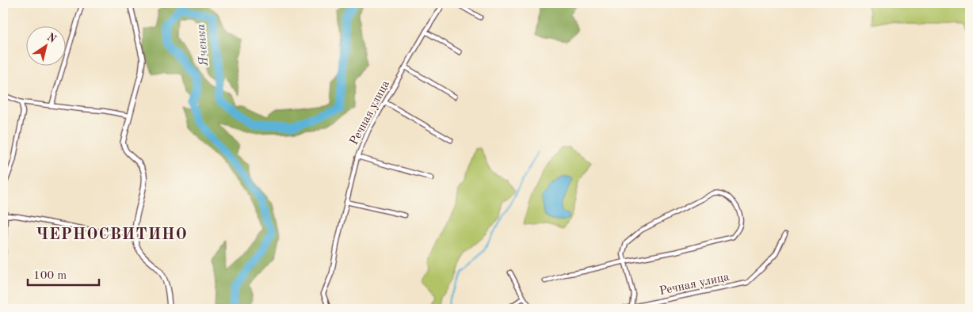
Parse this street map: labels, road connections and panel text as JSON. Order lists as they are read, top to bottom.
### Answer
{
  "streets": {
    "street": ["Речная улица"]
  },
  "districts": ["ЧЕРНОСВИТИНО"],
  "water": ["Яченка"],
  "scale_bar": "100 m",
  "north": "top right"
}
